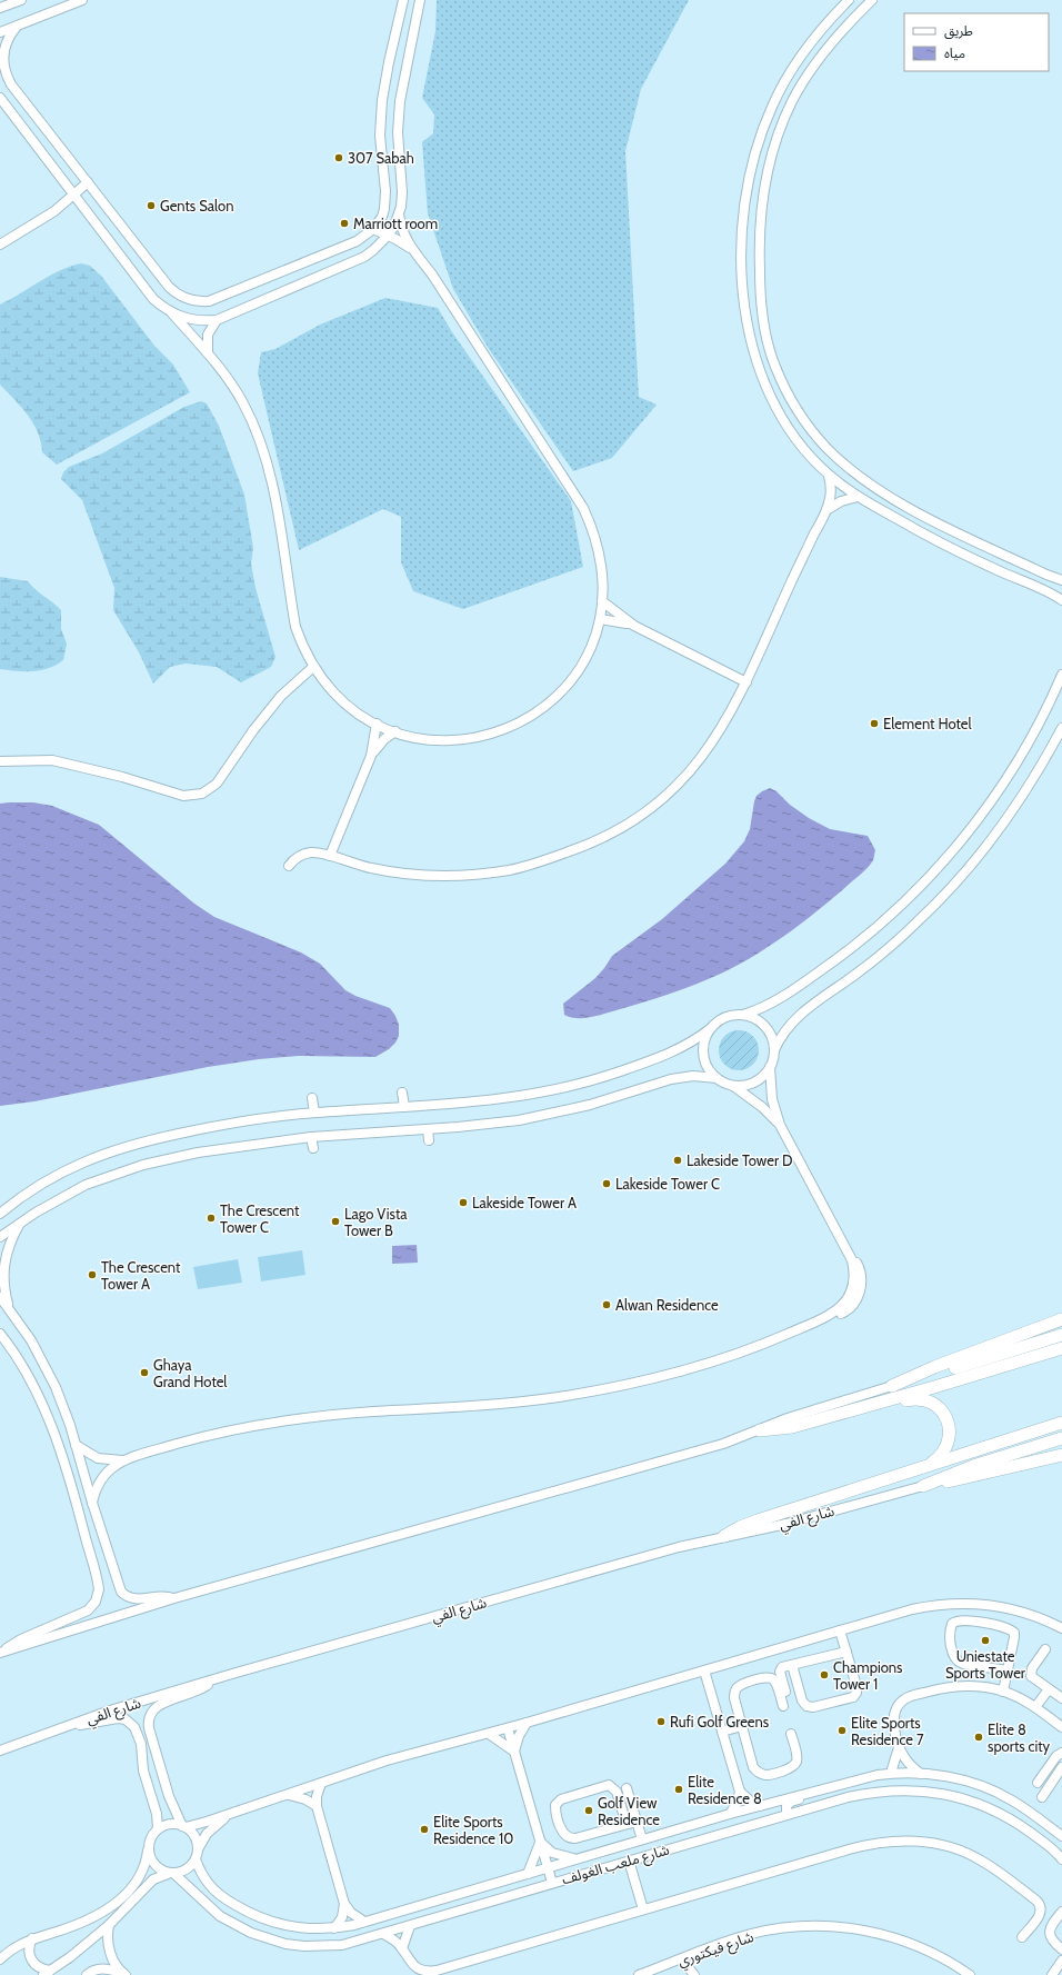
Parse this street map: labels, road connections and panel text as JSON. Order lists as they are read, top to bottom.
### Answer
{
  "streets": {
    "street": ["شارع الفي", "شارع ملعب الغولف", "شارع فيكتوري"]
  },
  "places": [
    "307 Sabah",
    "Gents Salon",
    "Marriott room",
    "Element Hotel",
    "Lakeside Tower D",
    "Lakeside Tower C",
    "Lakeside Tower A",
    "The Crescent Tower C",
    "Lago Vista Tower B",
    "The Crescent Tower A",
    "Alwan Residence",
    "Ghaya Grand Hotel",
    "Uniestate Sports Tower",
    "Champions Tower 1",
    "Rufi Golf Greens",
    "Elite Sports Residence 7",
    "Elite 8 sports city",
    "Elite Residence 8",
    "Golf View Residence",
    "Elite Sports Residence 10"
  ],
  "legend": ["طريق", "مياه"]
}
